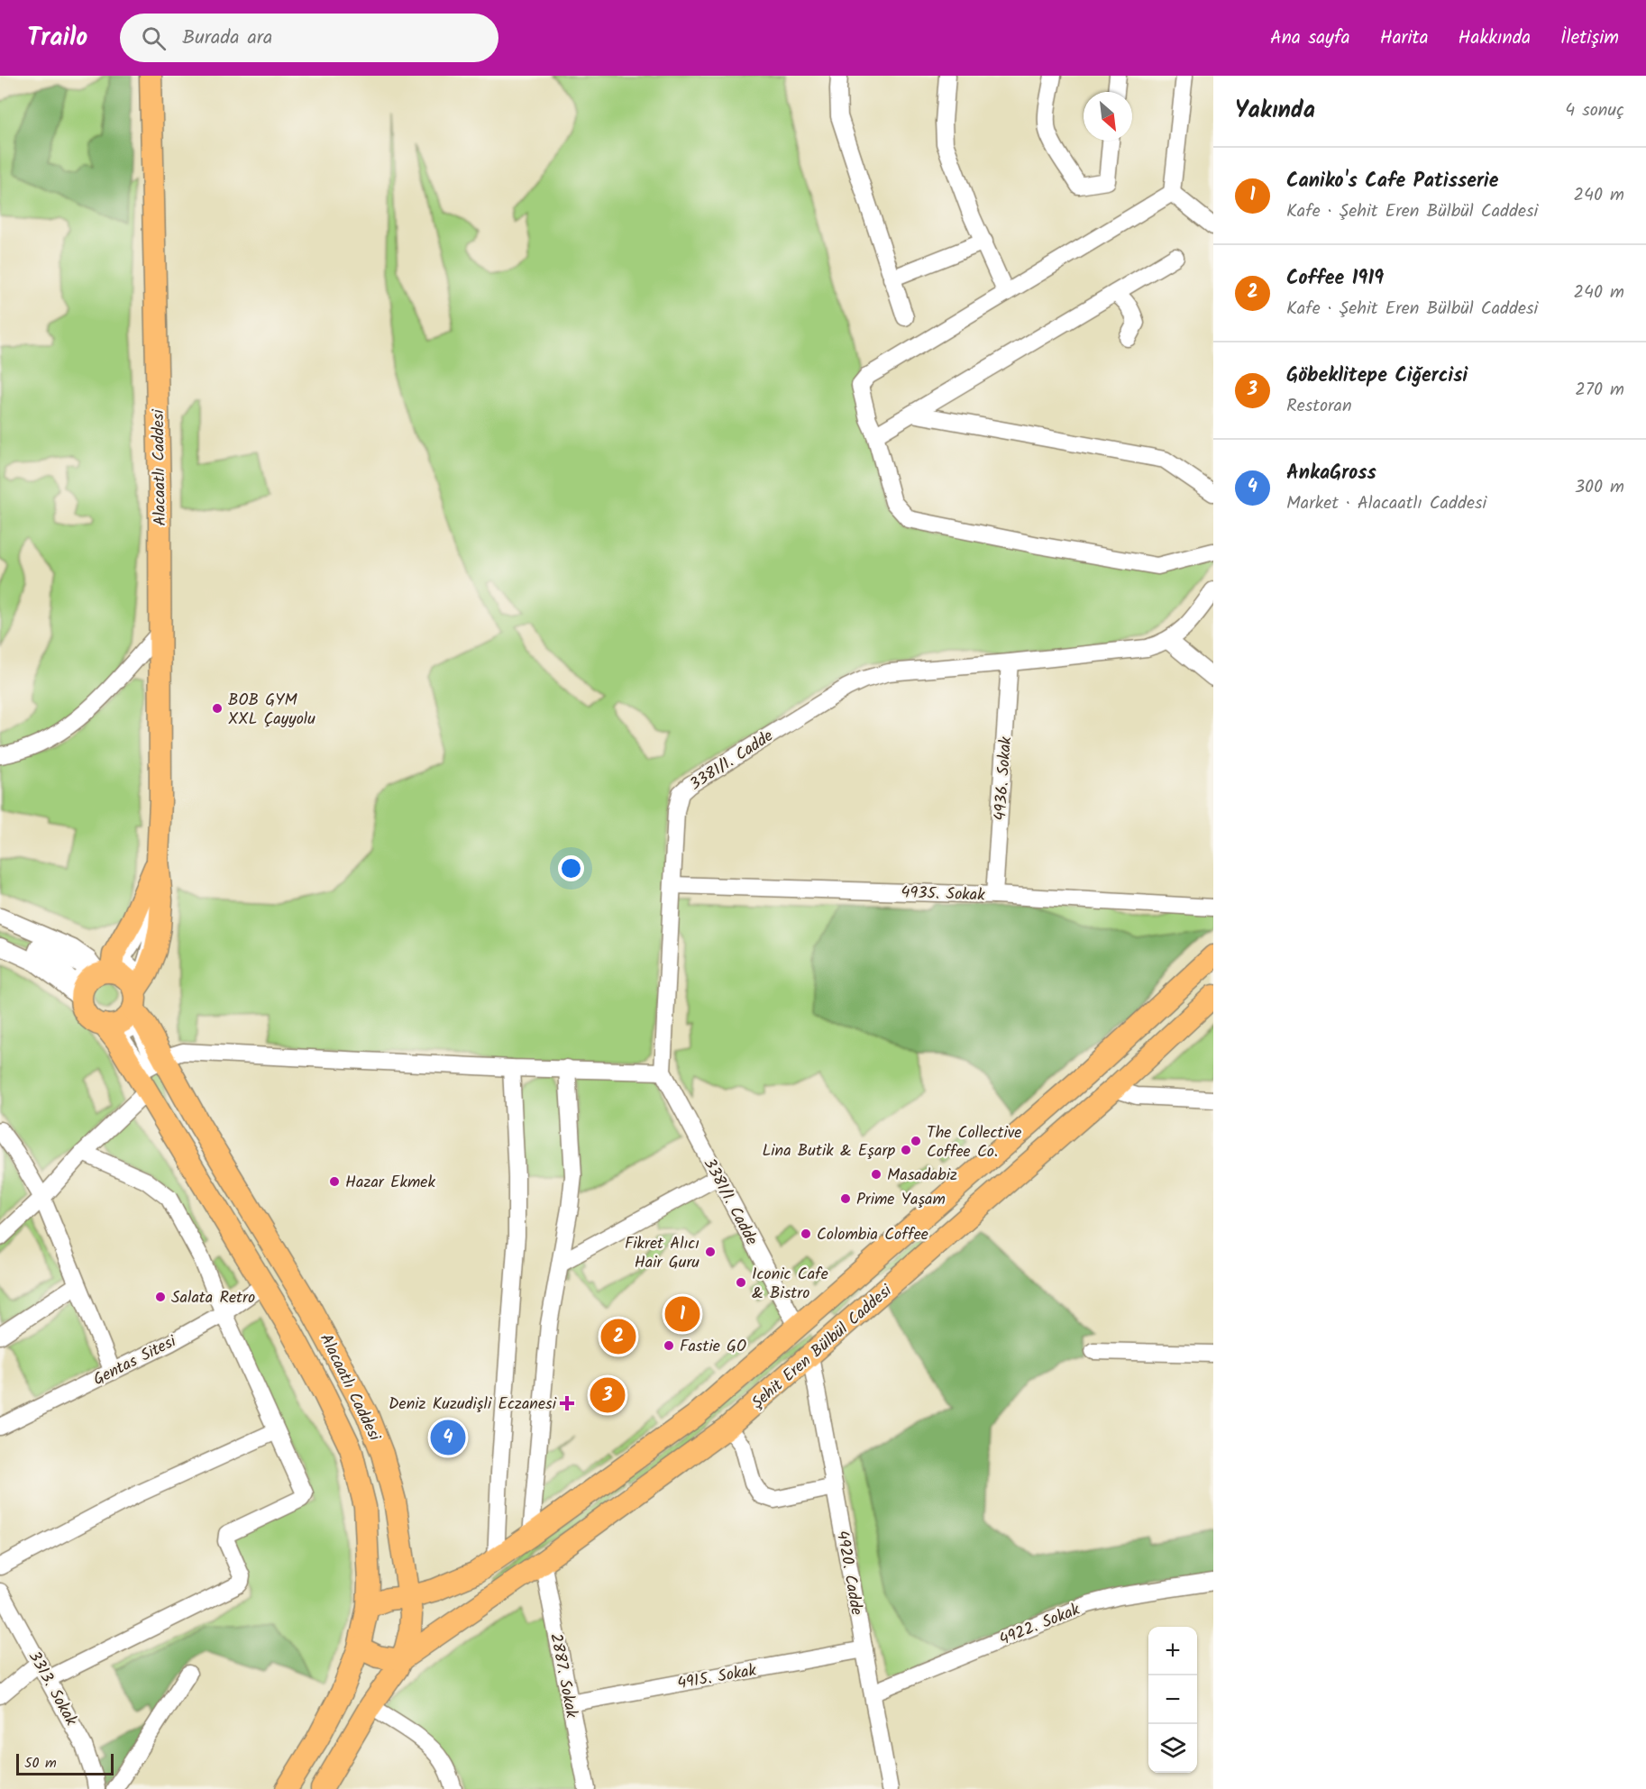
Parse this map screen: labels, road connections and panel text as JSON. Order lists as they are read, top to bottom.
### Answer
{
  "streets": {
    "main road": ["Alacaatlı Caddesi", "Şehit Eren Bülbül Caddesi"],
    "street": [
      "3381/1. Cadde",
      "4936. Sokak",
      "4935. Sokak",
      "Gentas Sitesi",
      "4920. Cadde",
      "4922. Sokak",
      "2887. Sokak",
      "4915. Sokak",
      "3313. Sokak"
    ]
  },
  "crossings": [
    ["Alacaatlı Caddesi", "Şehit Eren Bülbül Caddesi"],
    ["Alacaatlı Caddesi", "Gentas Sitesi"],
    ["3381/1. Cadde", "4936. Sokak"],
    ["3381/1. Cadde", "4935. Sokak"],
    ["3381/1. Cadde", "Şehit Eren Bülbül Caddesi"],
    ["4936. Sokak", "4935. Sokak"],
    ["Şehit Eren Bülbül Caddesi", "4920. Cadde"],
    ["Şehit Eren Bülbül Caddesi", "2887. Sokak"],
    ["4920. Cadde", "4922. Sokak"],
    ["4920. Cadde", "4915. Sokak"],
    ["2887. Sokak", "4915. Sokak"]
  ],
  "places": {
    "other": [
      "BOB GYM XXL Çayyolu",
      "The Collective Coffee Co.",
      "Lina Butik & Eşarp",
      "Masadabiz",
      "Hazar Ekmek",
      "Prime Yaşam",
      "Colombia Coffee",
      "Fikret Alıcı Hair Guru",
      "Iconic Cafe & Bistro",
      "Salata Retro",
      "Fastie GO"
    ],
    "health": ["Deniz Kuzudişli Eczanesi"]
  },
  "scale_bar": "50 m",
  "north": "bottom right",
  "page": {
    "header": "Trailo",
    "search": "Burada ara",
    "nav": [
      "Ana sayfa",
      "Harita",
      "Hakkında",
      "İletişim"
    ],
    "heading": ["Yakında", "4 sonuç"],
    "list": [
      {
        "mark": "1",
        "name": "Caniko's Cafe Patisserie",
        "note": "Kafe · Şehit Eren Bülbül Caddesi",
        "value": "240 m"
      },
      {
        "mark": "2",
        "name": "Coffee 1919",
        "note": "Kafe · Şehit Eren Bülbül Caddesi",
        "value": "240 m"
      },
      {
        "mark": "3",
        "name": "Göbeklitepe Ciğercisi",
        "note": "Restoran",
        "value": "270 m"
      },
      {
        "mark": "4",
        "name": "AnkaGross",
        "note": "Market · Alacaatlı Caddesi",
        "value": "300 m"
      }
    ],
    "pins": [
      "1",
      "2",
      "3",
      "4"
    ],
    "map_buttons": ["+", "−"],
    "scale": "50 m"
  }
}
